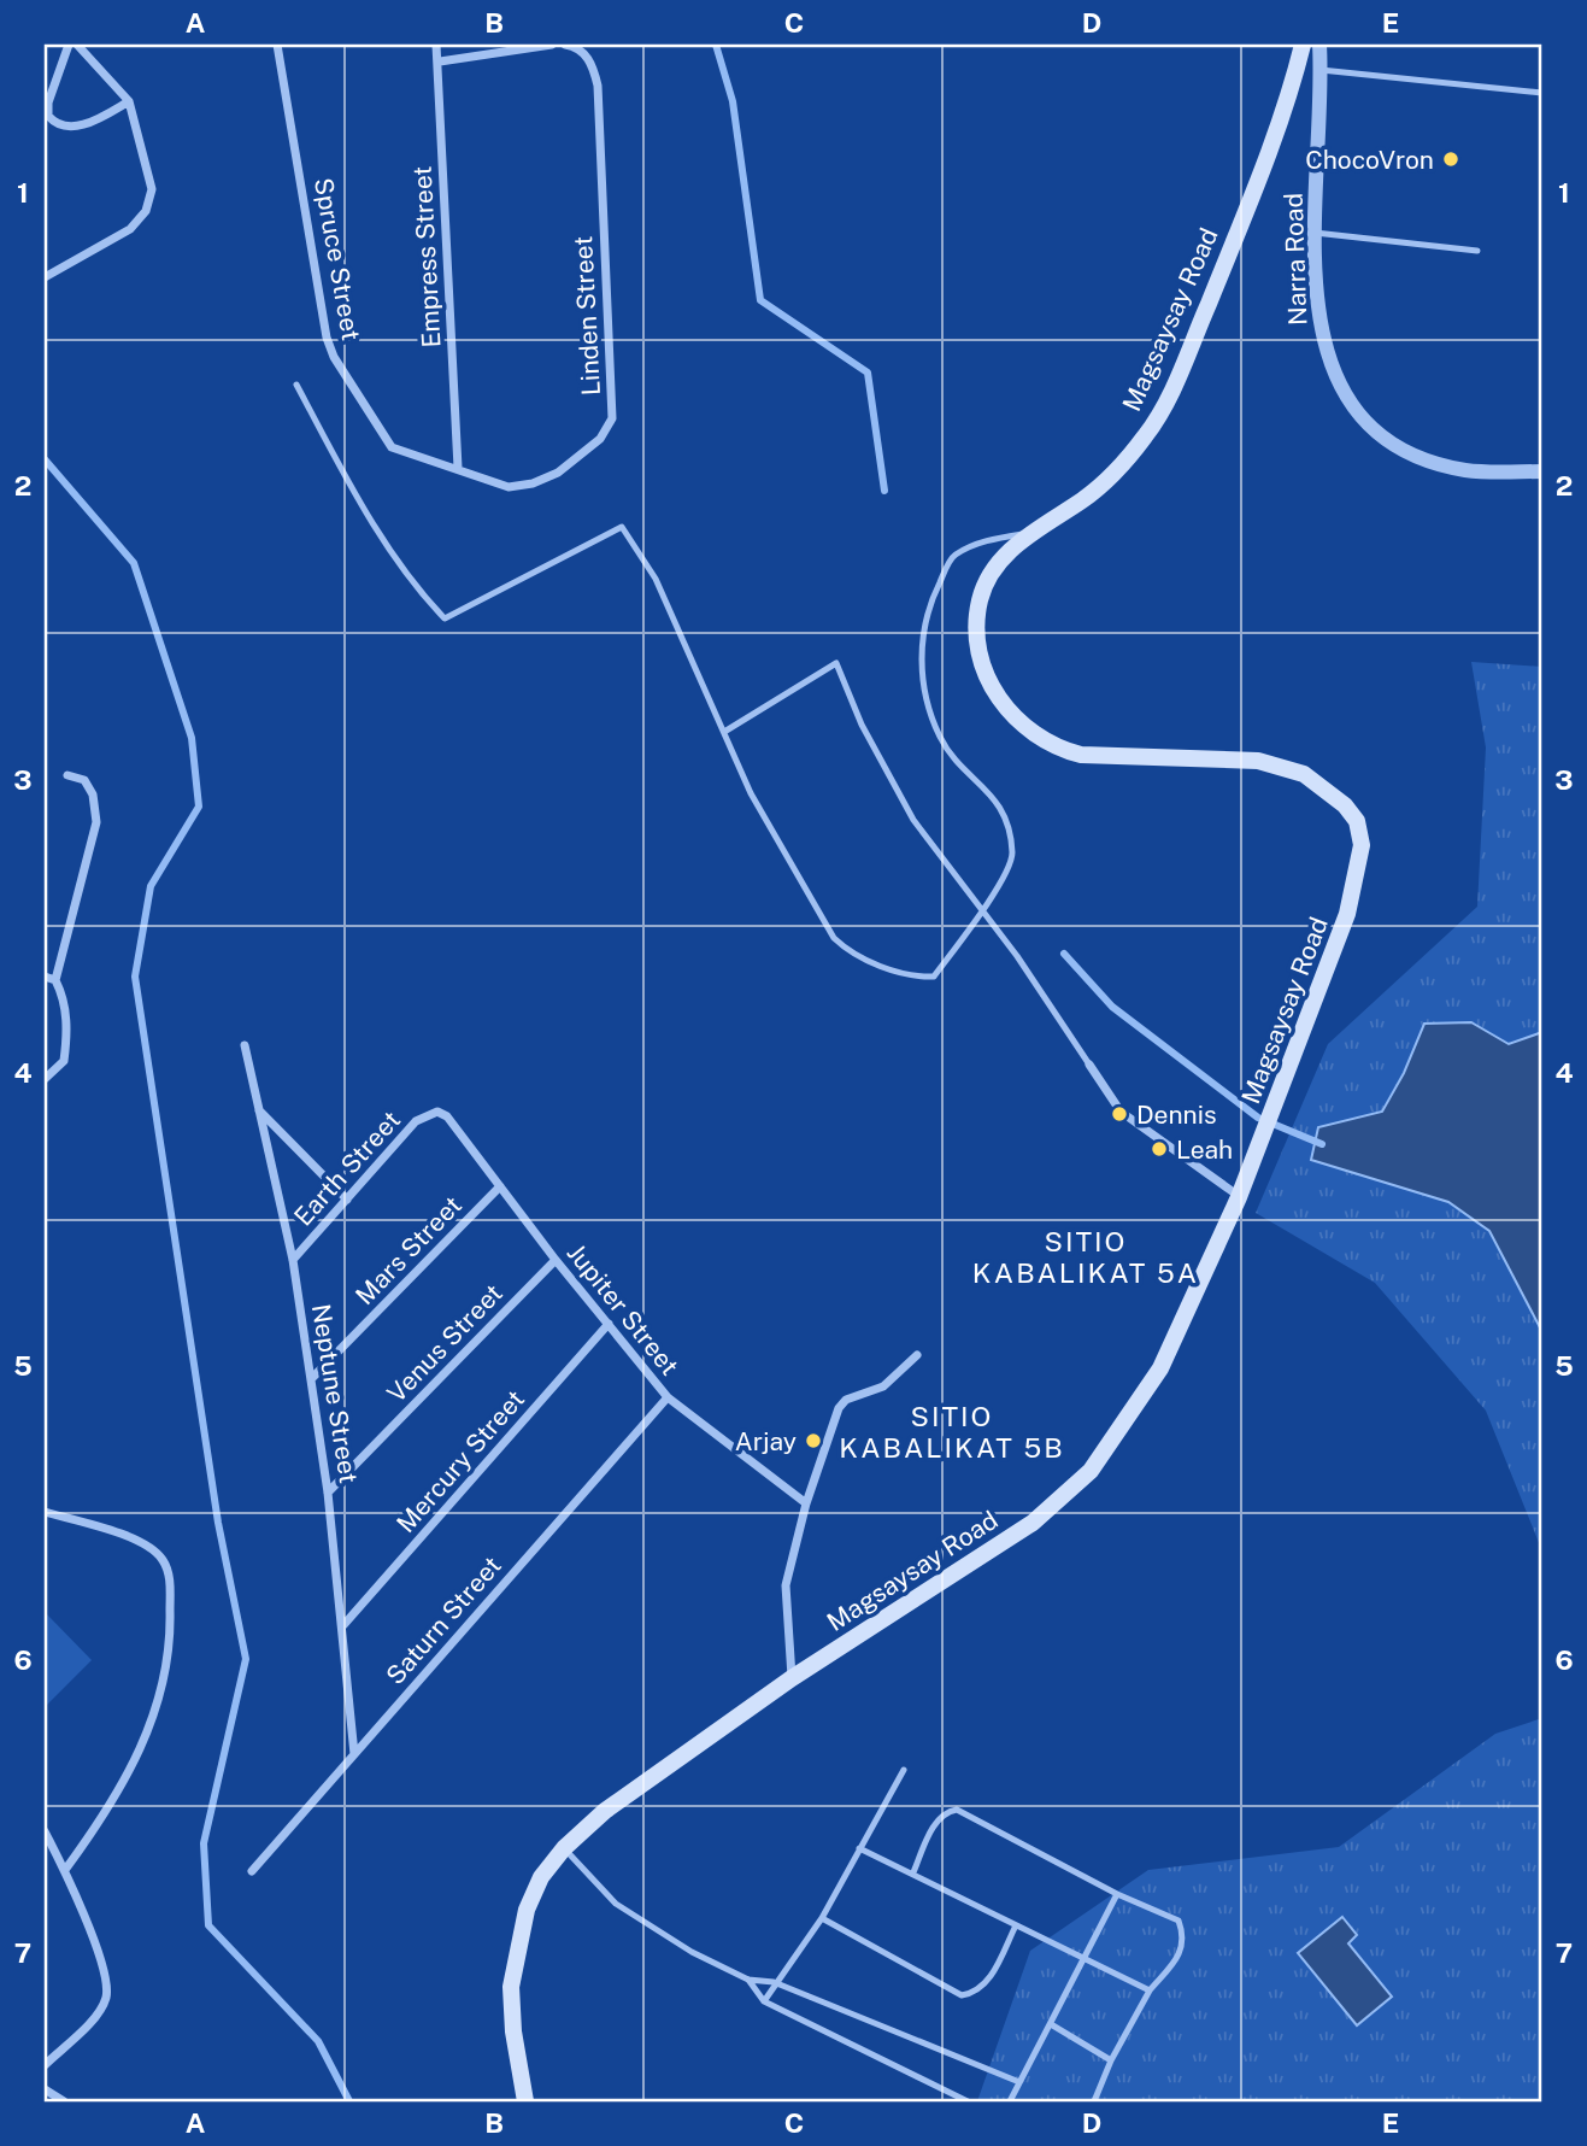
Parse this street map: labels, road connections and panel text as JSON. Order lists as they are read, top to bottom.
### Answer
{
  "streets": {
    "main road": ["Magsaysay Road"],
    "street": [
      "Empress Street",
      "Spruce Street",
      "Narra Road",
      "Linden Street",
      "Earth Street",
      "Mars Street",
      "Jupiter Street",
      "Venus Street",
      "Neptune Street",
      "Mercury Street",
      "Saturn Street"
    ]
  },
  "crossings": [
    ["Empress Street", "Spruce Street"],
    ["Empress Street", "Linden Street"],
    ["Spruce Street", "Linden Street"],
    ["Earth Street", "Jupiter Street"],
    ["Earth Street", "Neptune Street"],
    ["Mars Street", "Jupiter Street"],
    ["Mars Street", "Neptune Street"],
    ["Jupiter Street", "Venus Street"],
    ["Jupiter Street", "Mercury Street"],
    ["Jupiter Street", "Saturn Street"],
    ["Venus Street", "Neptune Street"],
    ["Neptune Street", "Mercury Street"],
    ["Neptune Street", "Saturn Street"]
  ],
  "districts": ["SITIO KABALIKAT 5A", "SITIO KABALIKAT 5B"],
  "places": [
    "ChocoVron",
    "Dennis",
    "Leah",
    "Arjay"
  ],
  "grid": {
    "columns": [
      "A",
      "B",
      "C",
      "D",
      "E"
    ],
    "rows": [
      "1",
      "2",
      "3",
      "4",
      "5",
      "6",
      "7"
    ]
  }
}
